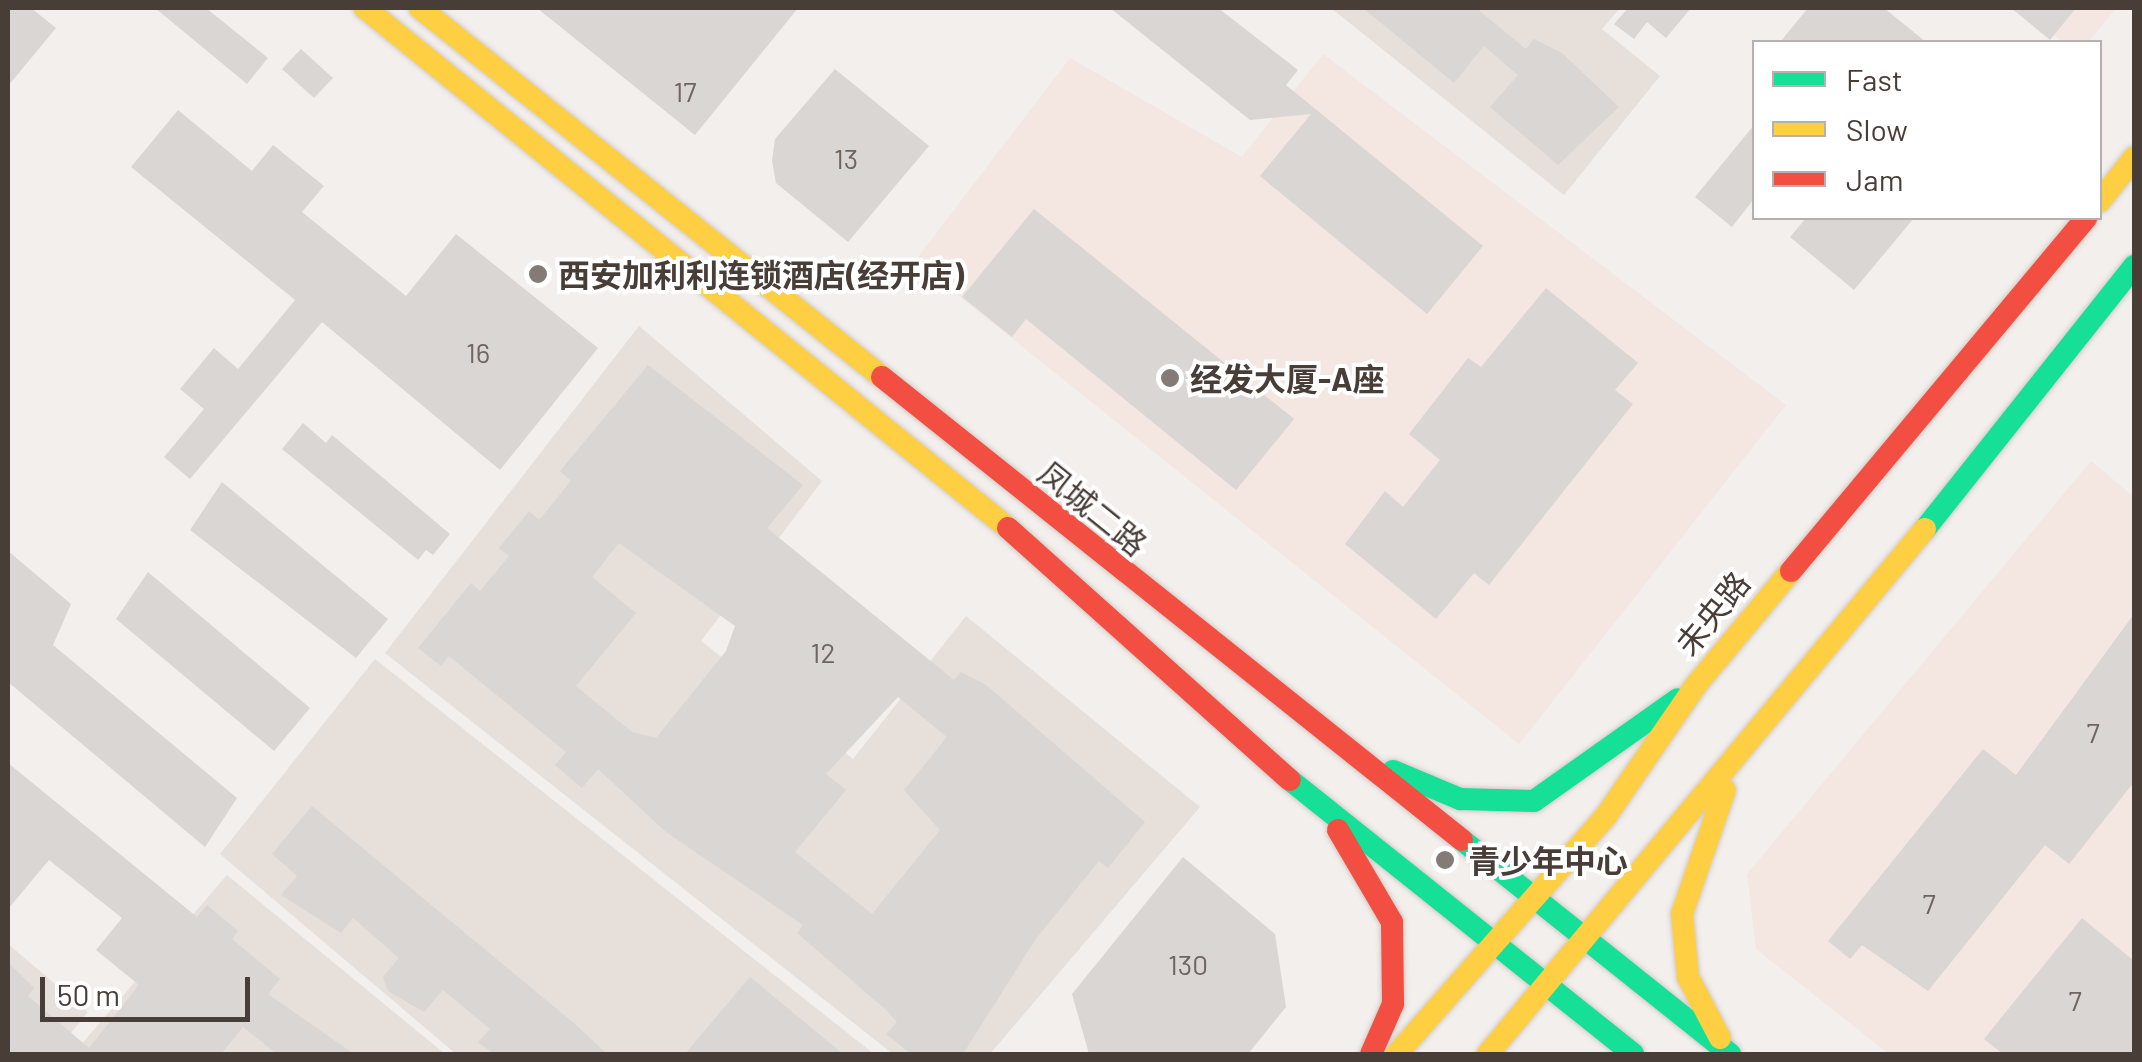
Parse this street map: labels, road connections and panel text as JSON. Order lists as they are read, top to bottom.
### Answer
{
  "streets": {
    "main road": ["凤城二路", "未央路"]
  },
  "crossings": [
    ["凤城二路", "未央路"]
  ],
  "places": ["西安加利利连锁酒店(经开店)", "经发大厦-A座", "青少年中心"],
  "house_numbers": [
    "17",
    "13",
    "16",
    "12",
    "7",
    "7",
    "130",
    "7"
  ],
  "legend": ["Fast", "Slow", "Jam"],
  "scale_bar": "50 m"
}
